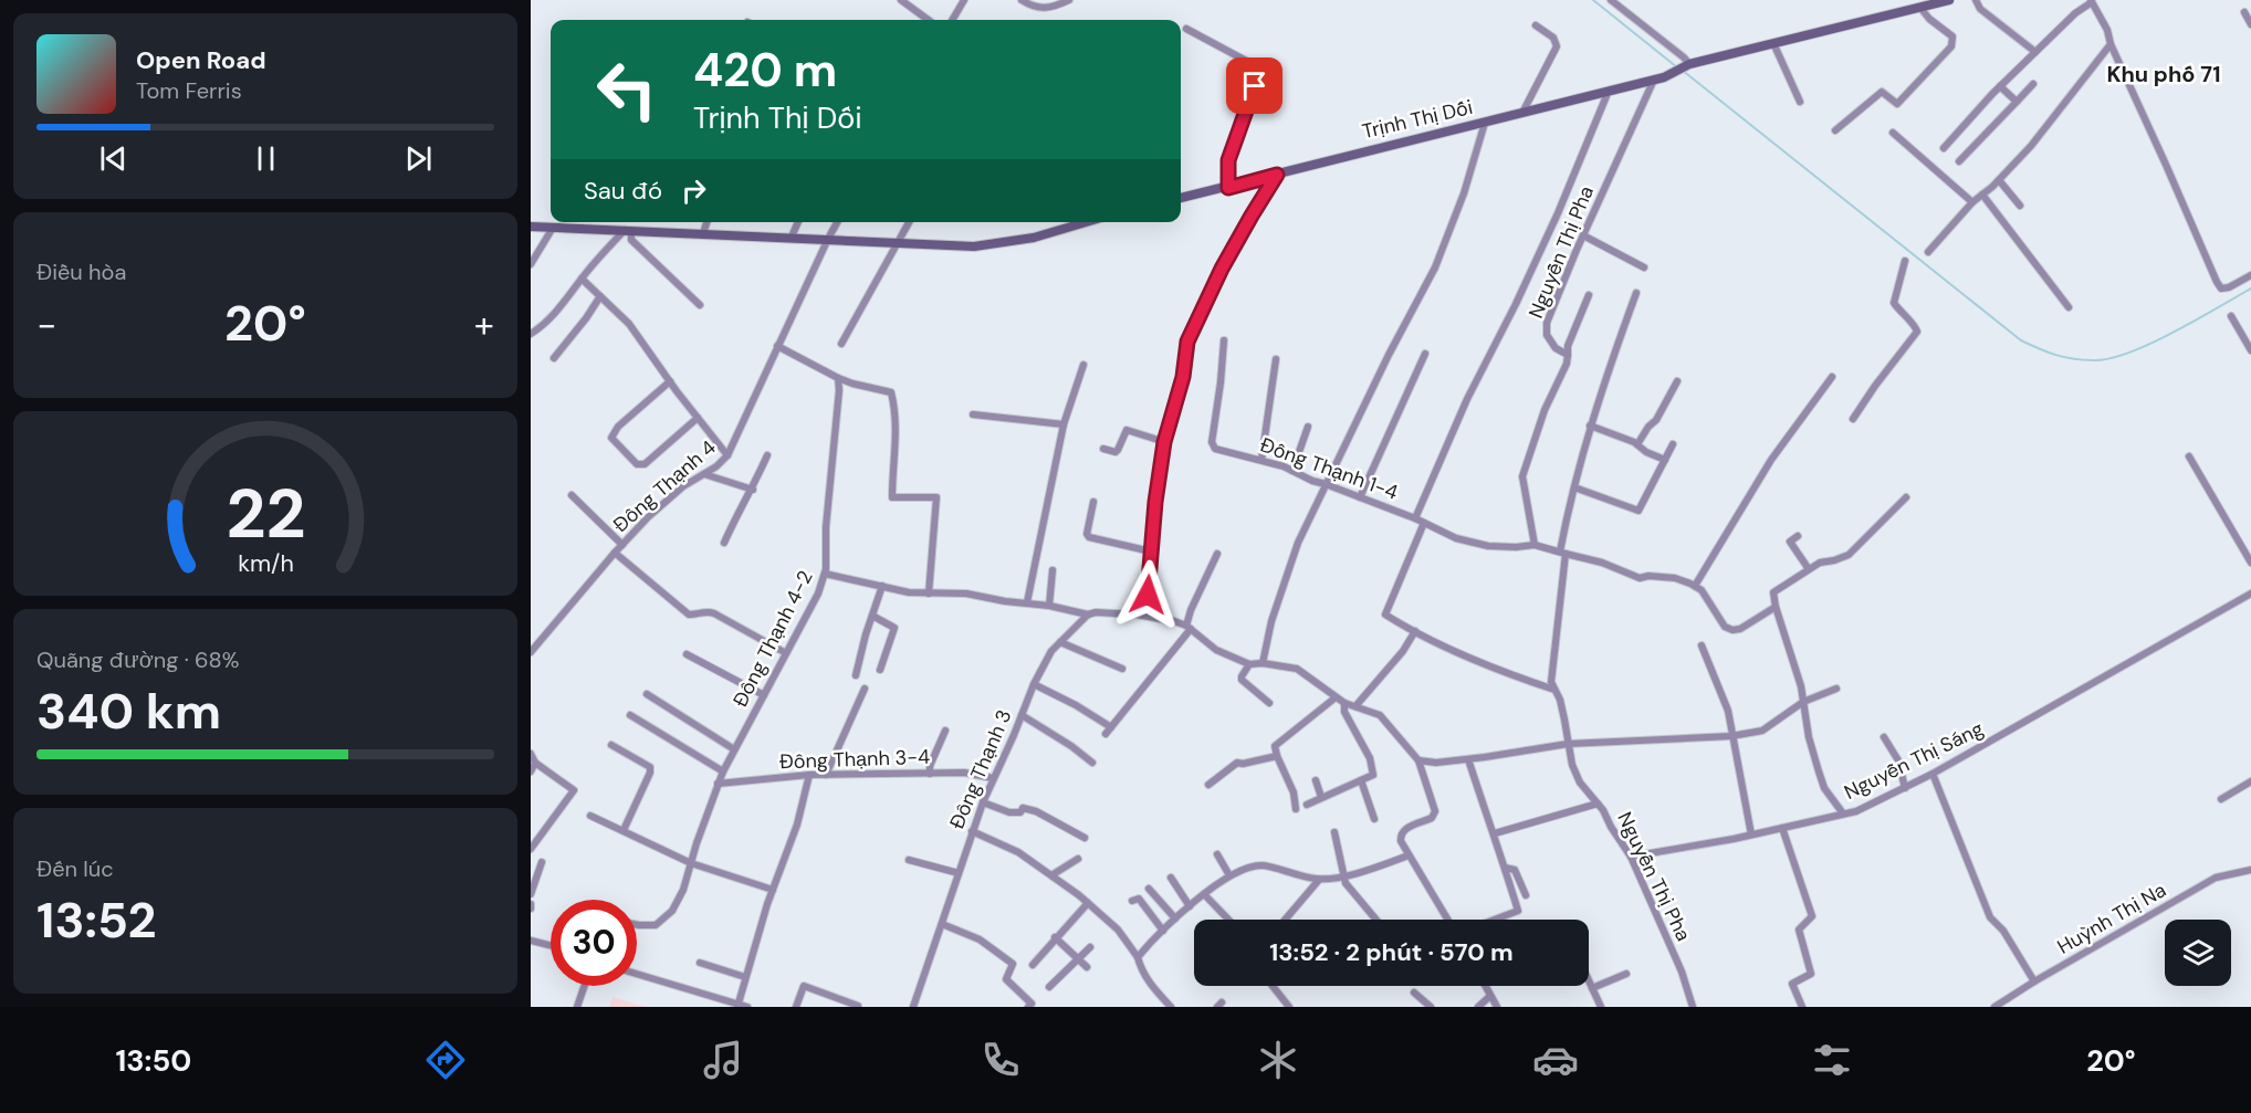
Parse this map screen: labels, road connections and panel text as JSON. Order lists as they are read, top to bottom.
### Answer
{
  "streets": {
    "main road": ["Trịnh Thị Dối"],
    "street": [
      "Nguyễn Thị Pha",
      "Đông Thạnh 1-4",
      "Đông Thạnh 4",
      "Đông Thạnh 4-2",
      "Đông Thạnh 3-4",
      "Nguyễn Thị Sáng",
      "Đông Thạnh 3",
      "Huỳnh Thị Na"
    ]
  },
  "crossings": [
    ["Trịnh Thị Dối", "Nguyễn Thị Pha"],
    ["Nguyễn Thị Pha", "Nguyễn Thị Sáng"],
    ["Đông Thạnh 4-2", "Đông Thạnh 3-4"],
    ["Đông Thạnh 3-4", "Đông Thạnh 3"]
  ],
  "districts": ["Khu phố 71"],
  "page": {
    "turn": ["420 m", "Trịnh Thị Dối"],
    "song": ["Open Road", "Tom Ferris"],
    "then": "Sau đó",
    "tile": [
      "Điều hòa",
      ["Quãng đường · 68%", "340 km"],
      ["Đến lúc", "13:52"]
    ],
    "heat": ["−", "20°", "+"],
    "limit": "30",
    "trip": "13:52 · 2 phút · 570 m",
    "tabs": ["13:50", "20°"],
    "gauge": ["22", "km/h"]
  }
}
